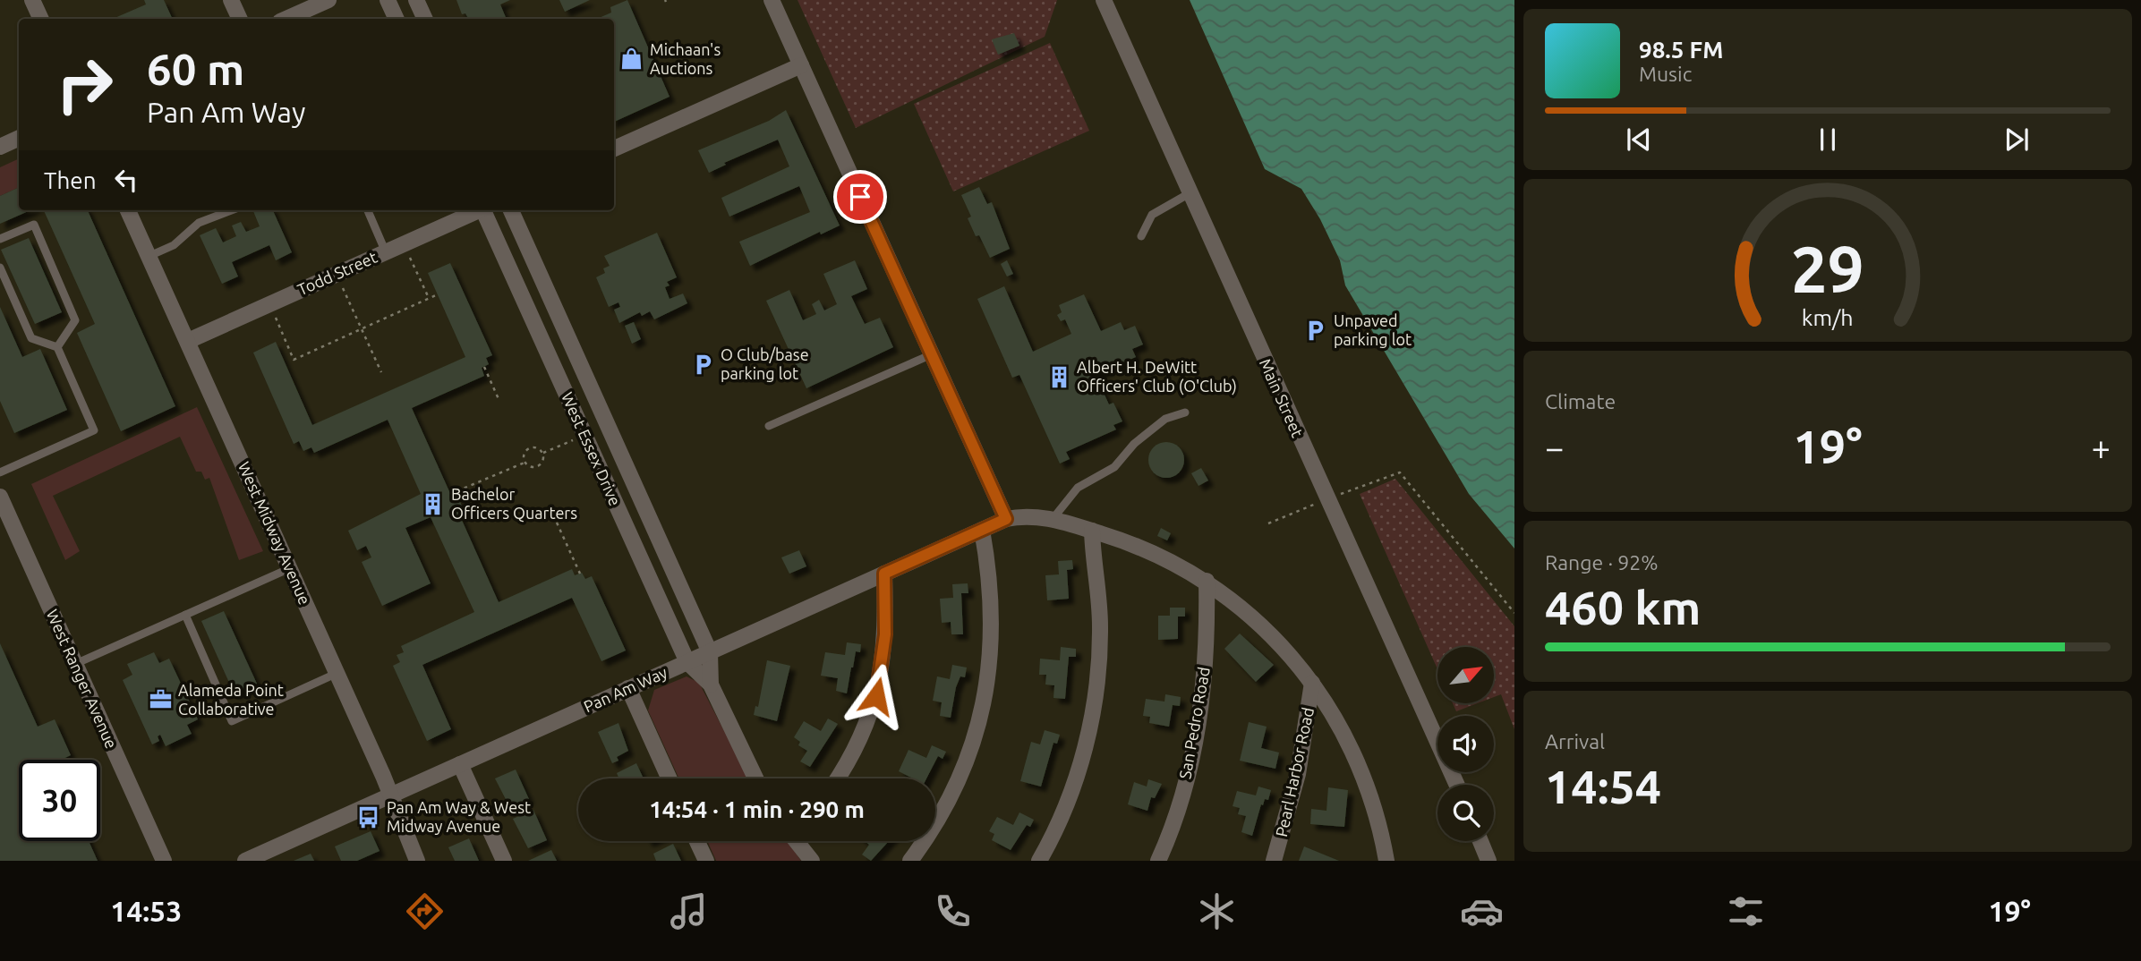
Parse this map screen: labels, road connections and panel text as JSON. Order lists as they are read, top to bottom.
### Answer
{
  "streets": {
    "street": [
      "Todd Street",
      "Main Street",
      "West Essex Drive",
      "West Midway Avenue",
      "West Ranger Avenue",
      "Pan Am Way",
      "San Pedro Road",
      "Pearl Harbor Road"
    ]
  },
  "crossings": [
    ["Todd Street", "West Midway Avenue"],
    ["West Essex Drive", "Pan Am Way"],
    ["West Midway Avenue", "Pan Am Way"],
    ["Pan Am Way", "San Pedro Road"],
    ["Pan Am Way", "Pearl Harbor Road"]
  ],
  "places": {
    "shop": ["Michaan's Auctions"],
    "parking": ["Unpaved parking lot", "O Club/base parking lot"],
    "building": ["Albert H. DeWitt Officers' Club (O'Club)", "Bachelor Officers Quarters"],
    "office": ["Alameda Point Collaborative"],
    "bus stop": ["Pan Am Way & West Midway Avenue"]
  },
  "north": "top right",
  "page": {
    "turn": ["60 m", "Pan Am Way"],
    "song": ["98.5 FM", "Music"],
    "then": "Then",
    "tile": [
      "Climate",
      ["Range · 92%", "460 km"],
      ["Arrival", "14:54"]
    ],
    "heat": ["−", "19°", "+"],
    "limit": "30",
    "trip": "14:54 · 1 min · 290 m",
    "tabs": ["14:53", "19°"],
    "gauge": ["29", "km/h"]
  }
}
